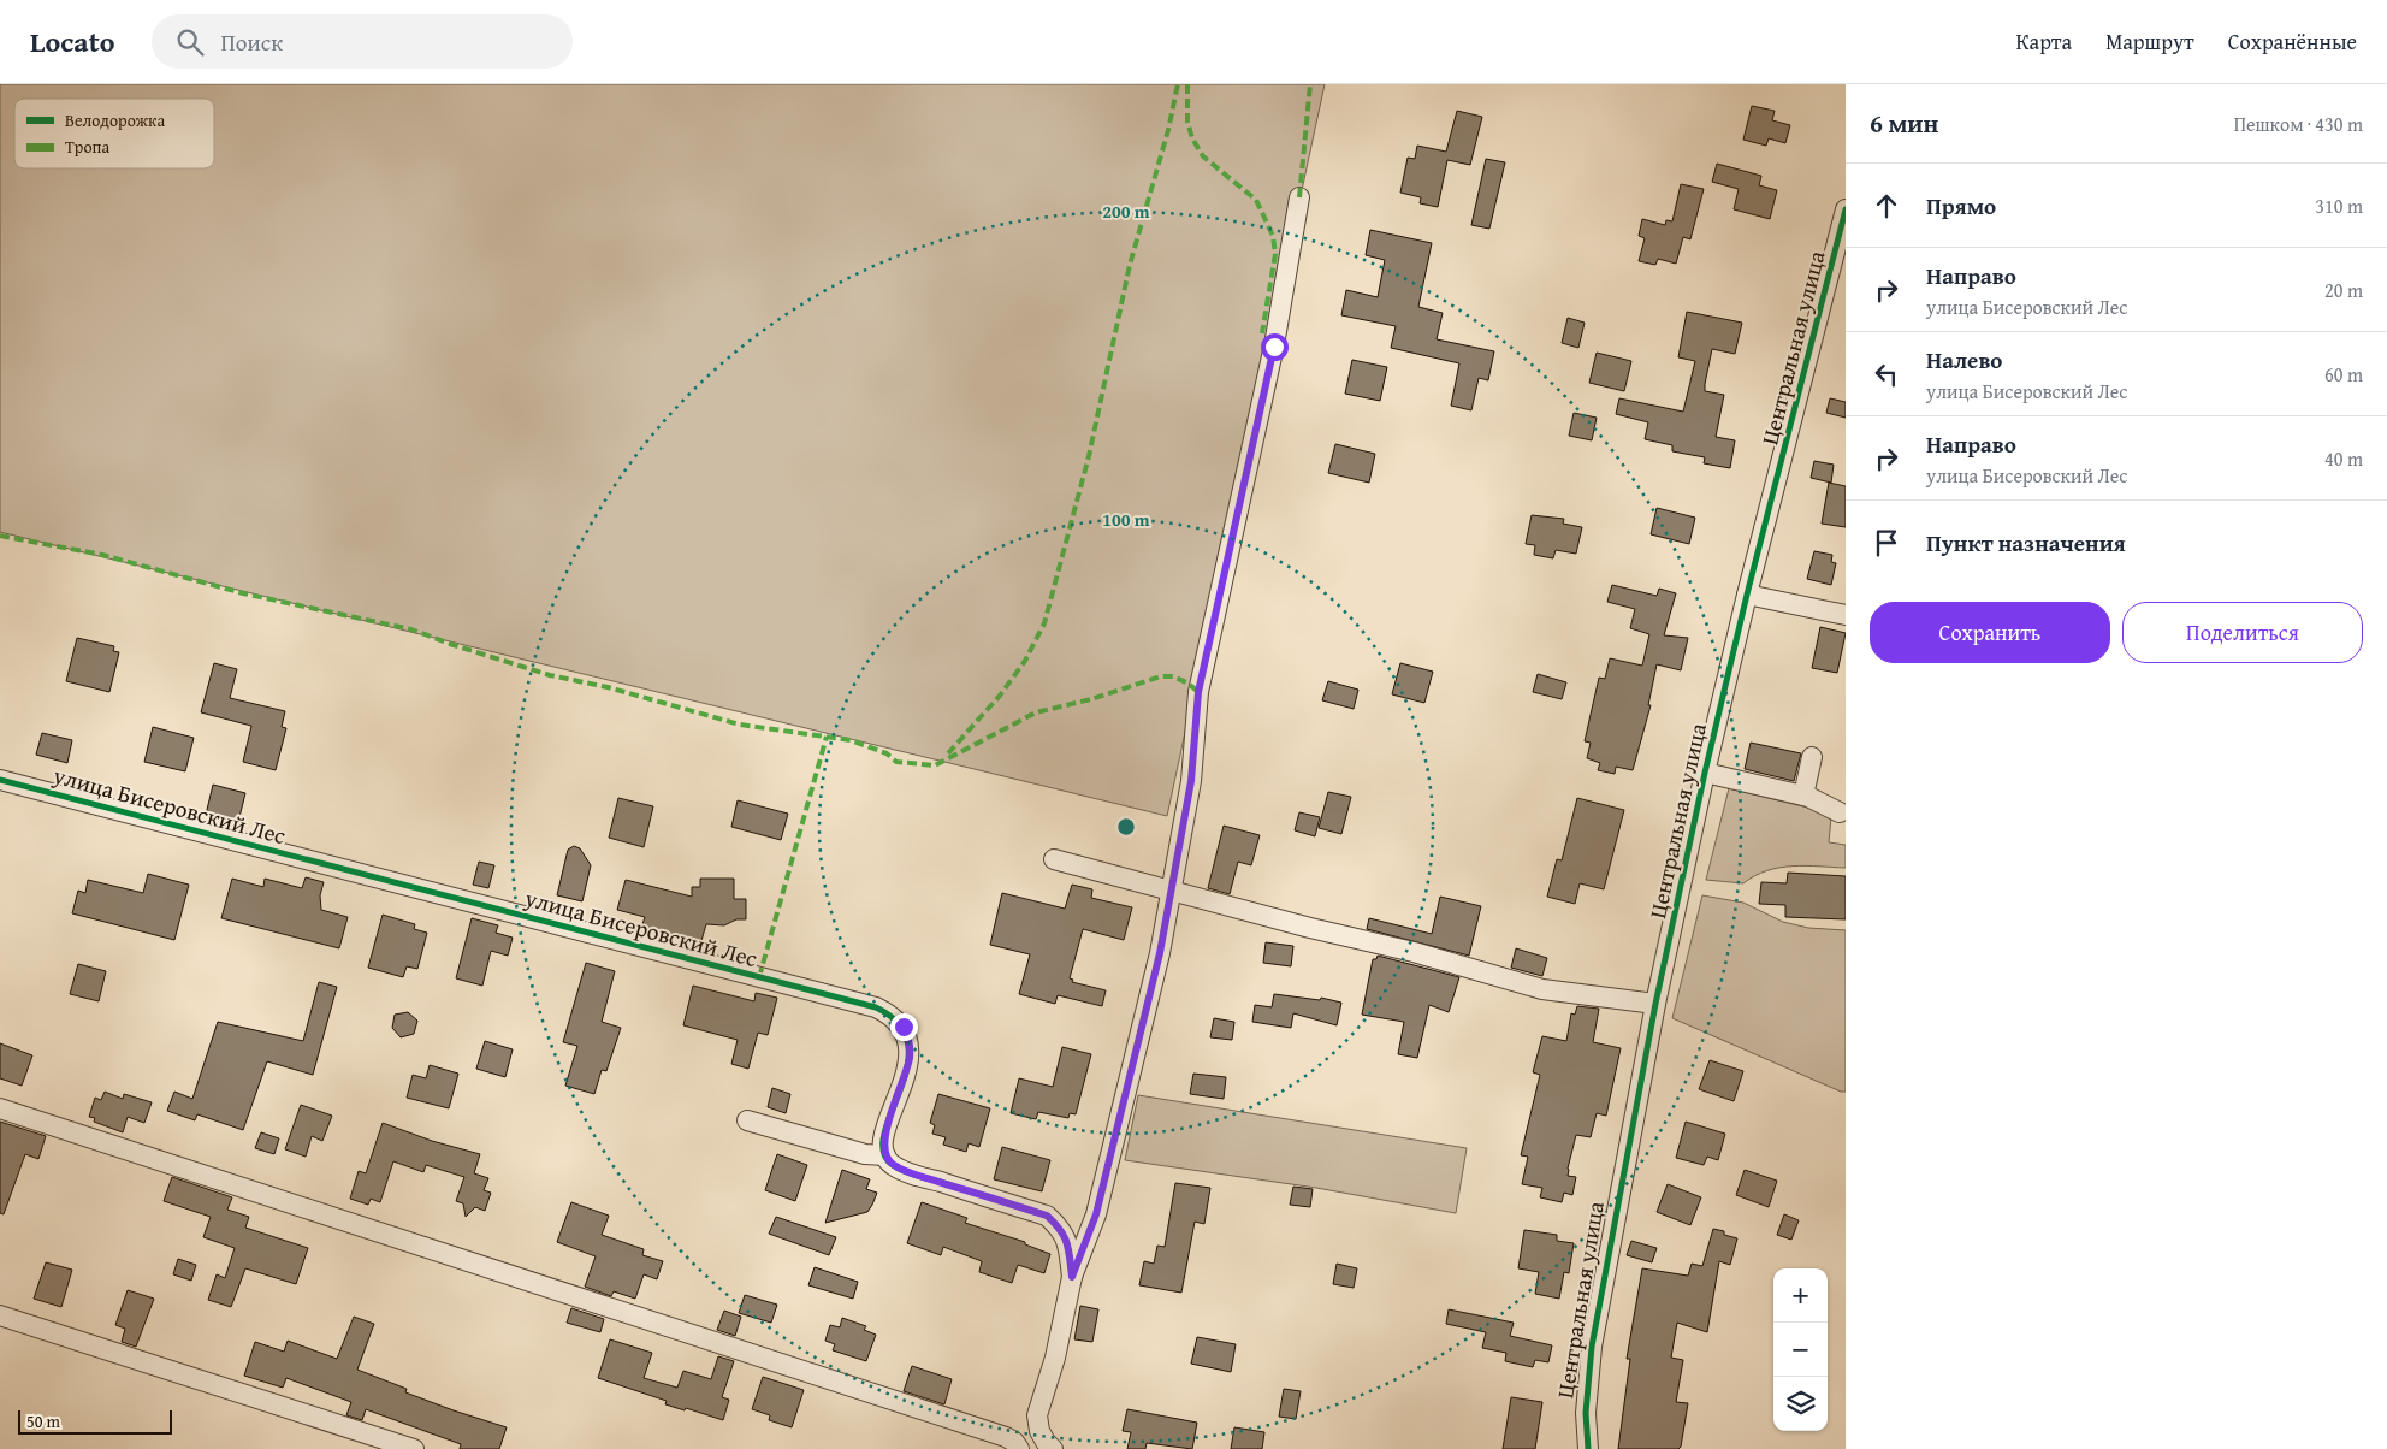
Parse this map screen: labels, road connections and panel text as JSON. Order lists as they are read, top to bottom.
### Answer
{
  "streets": {
    "street": ["Центральная улица", "улица Бисеровский Лес"]
  },
  "legend": ["Велодорожка", "Тропа"],
  "scale_bar": "50 m",
  "page": {
    "header": "Locato",
    "search": "Поиск",
    "nav": ["Карта", "Маршрут", "Сохранённые"],
    "heading": ["6 мин", "Пешком · 430 m"],
    "list": [
      ["Прямо", "310 m"],
      ["Направо", "улица Бисеровский Лес", "20 m"],
      ["Налево", "улица Бисеровский Лес", "60 m"],
      ["Направо", "улица Бисеровский Лес", "40 m"],
      "Пункт назначения"
    ],
    "buttons": ["Сохранить", "Поделиться"],
    "map_buttons": ["+", "−"],
    "scale": "50 m"
  },
  "rings": ["200 m", "100 m"]
}
